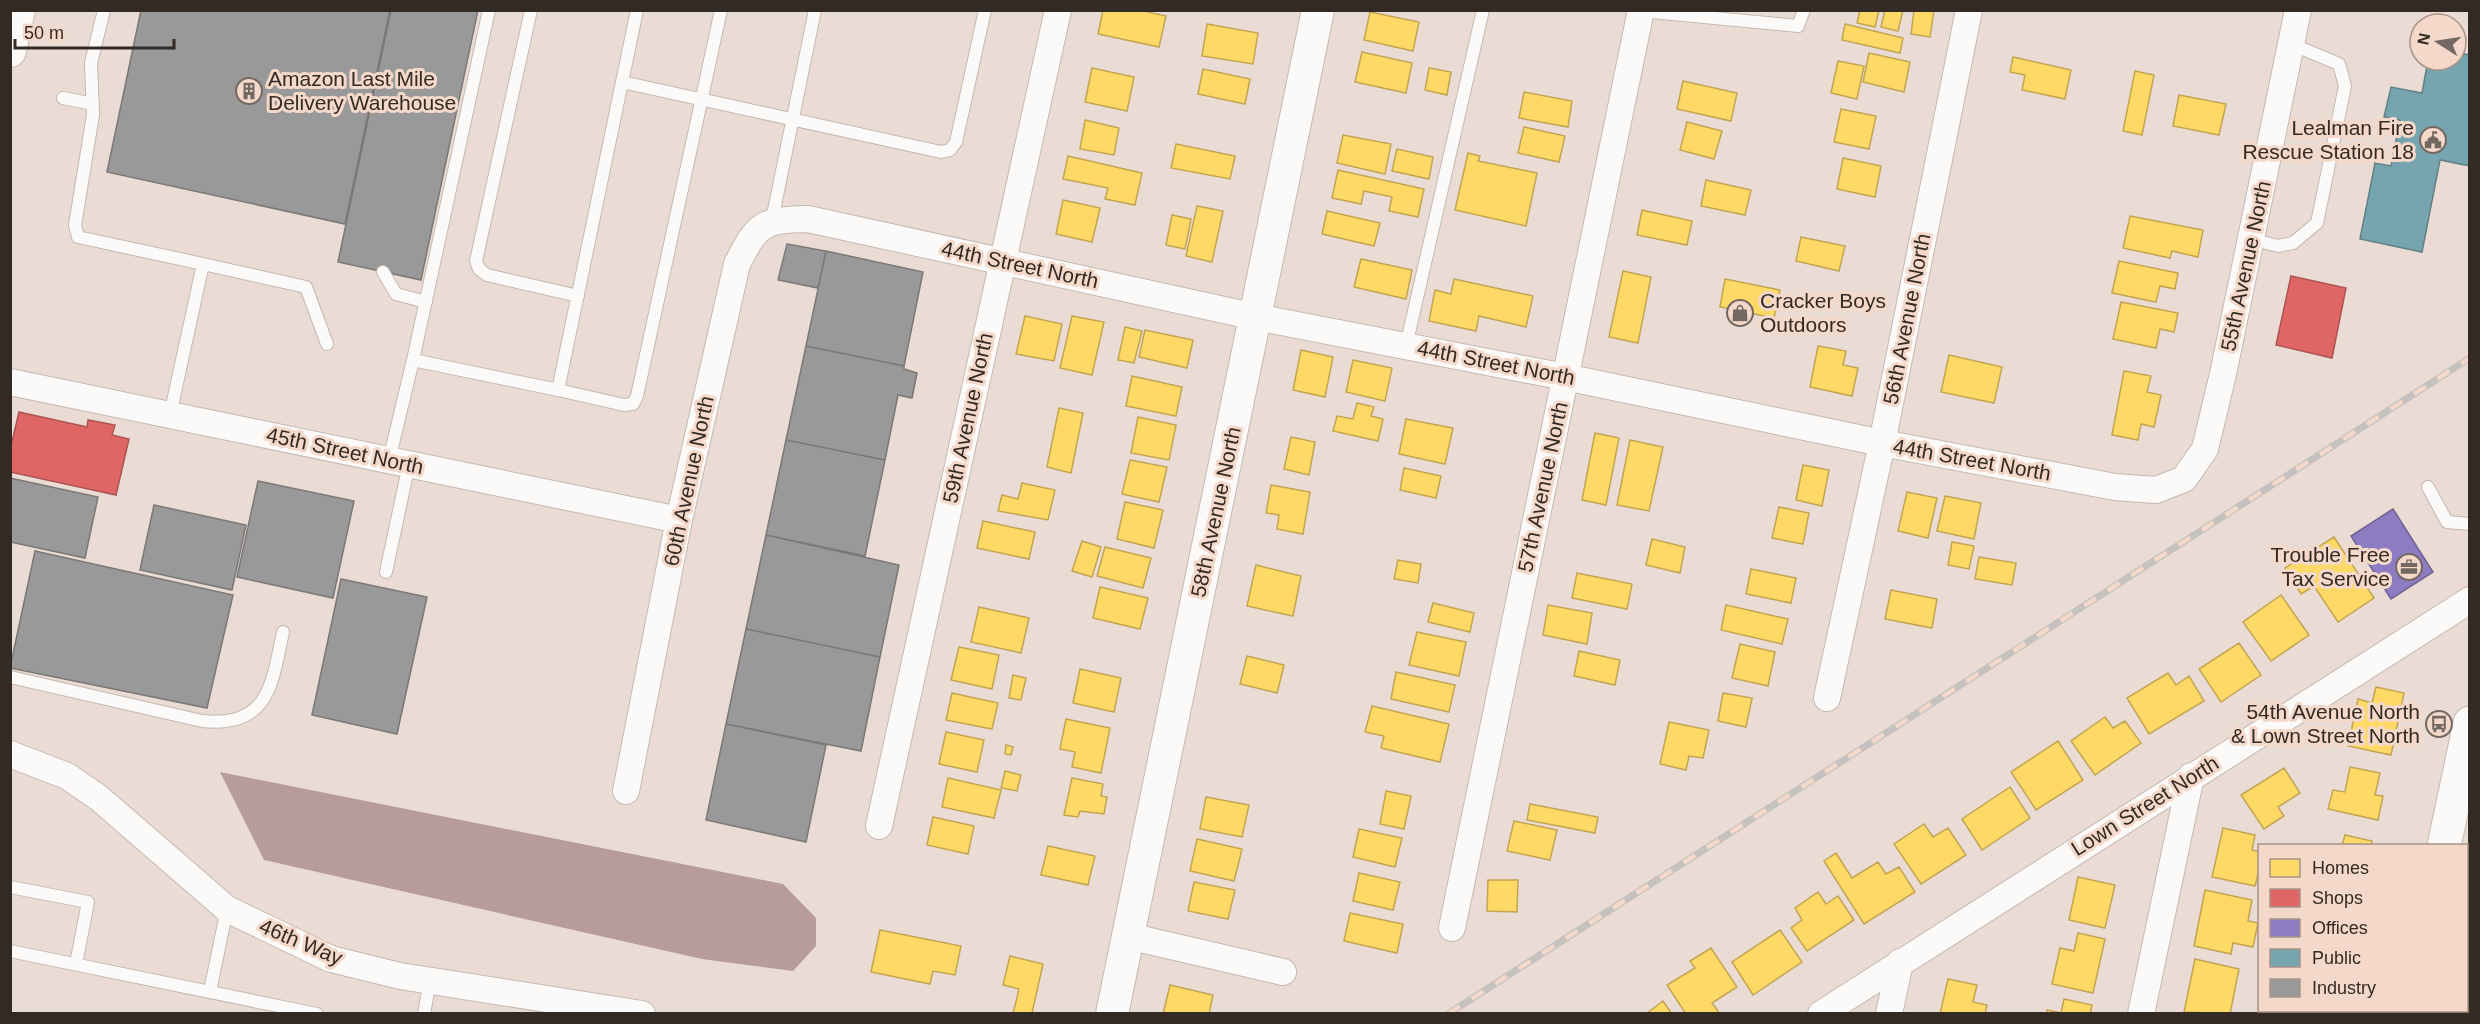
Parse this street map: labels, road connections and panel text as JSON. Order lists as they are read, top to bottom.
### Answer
{
  "streets": {
    "street": [
      "44th Street North",
      "55th Avenue North",
      "56th Avenue North",
      "59th Avenue North",
      "45th Street North",
      "60th Avenue North",
      "57th Avenue North",
      "58th Avenue North",
      "Lown Street North",
      "46th Way"
    ]
  },
  "crossings": [
    ["44th Street North", "55th Avenue North"],
    ["44th Street North", "56th Avenue North"],
    ["44th Street North", "59th Avenue North"],
    ["44th Street North", "60th Avenue North"],
    ["44th Street North", "57th Avenue North"],
    ["44th Street North", "58th Avenue North"],
    ["45th Street North", "60th Avenue North"]
  ],
  "places": {
    "building": ["Amazon Last Mile Delivery Warehouse"],
    "public building": ["Lealman Fire Rescue Station 18"],
    "shop": ["Cracker Boys Outdoors"],
    "office": ["Trouble Free Tax Service"],
    "bus stop": ["54th Avenue North & Lown Street North"]
  },
  "legend": [
    "Homes",
    "Shops",
    "Offices",
    "Public",
    "Industry"
  ],
  "scale_bar": "50 m",
  "north": "left"
}
